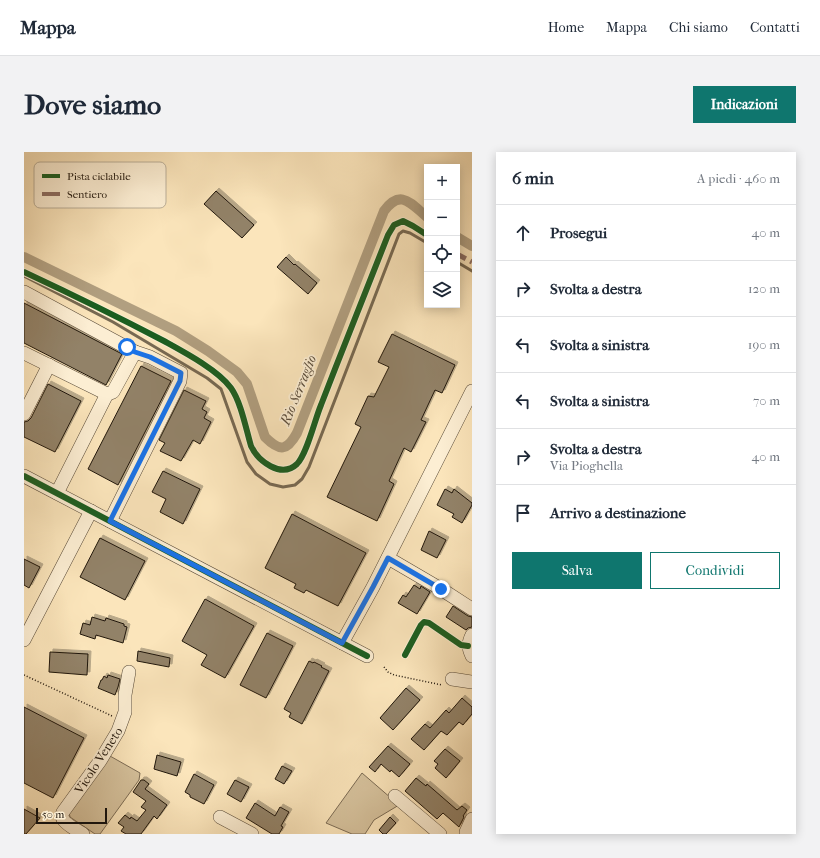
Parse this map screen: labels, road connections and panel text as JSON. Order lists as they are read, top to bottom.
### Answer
{
  "streets": {
    "street": ["Vicolo Veneto"]
  },
  "water": ["Rio Serraglio"],
  "legend": ["Pista ciclabile", "Sentiero"],
  "scale_bar": "50 m",
  "page": {
    "header": "Mappa",
    "nav": [
      "Home",
      "Mappa",
      "Chi siamo",
      "Contatti"
    ],
    "buttons": [
      "Indicazioni",
      ["Salva", "Condividi"]
    ],
    "title": "Dove siamo",
    "heading": ["6 min", "A piedi · 460 m"],
    "map_buttons": ["+", "−"],
    "list": [
      ["Prosegui", "40 m"],
      ["Svolta a destra", "120 m"],
      ["Svolta a sinistra", "190 m"],
      ["Svolta a sinistra", "70 m"],
      ["Svolta a destra", "Via Pioghella", "40 m"],
      "Arrivo a destinazione"
    ],
    "scale": "50 m"
  }
}
